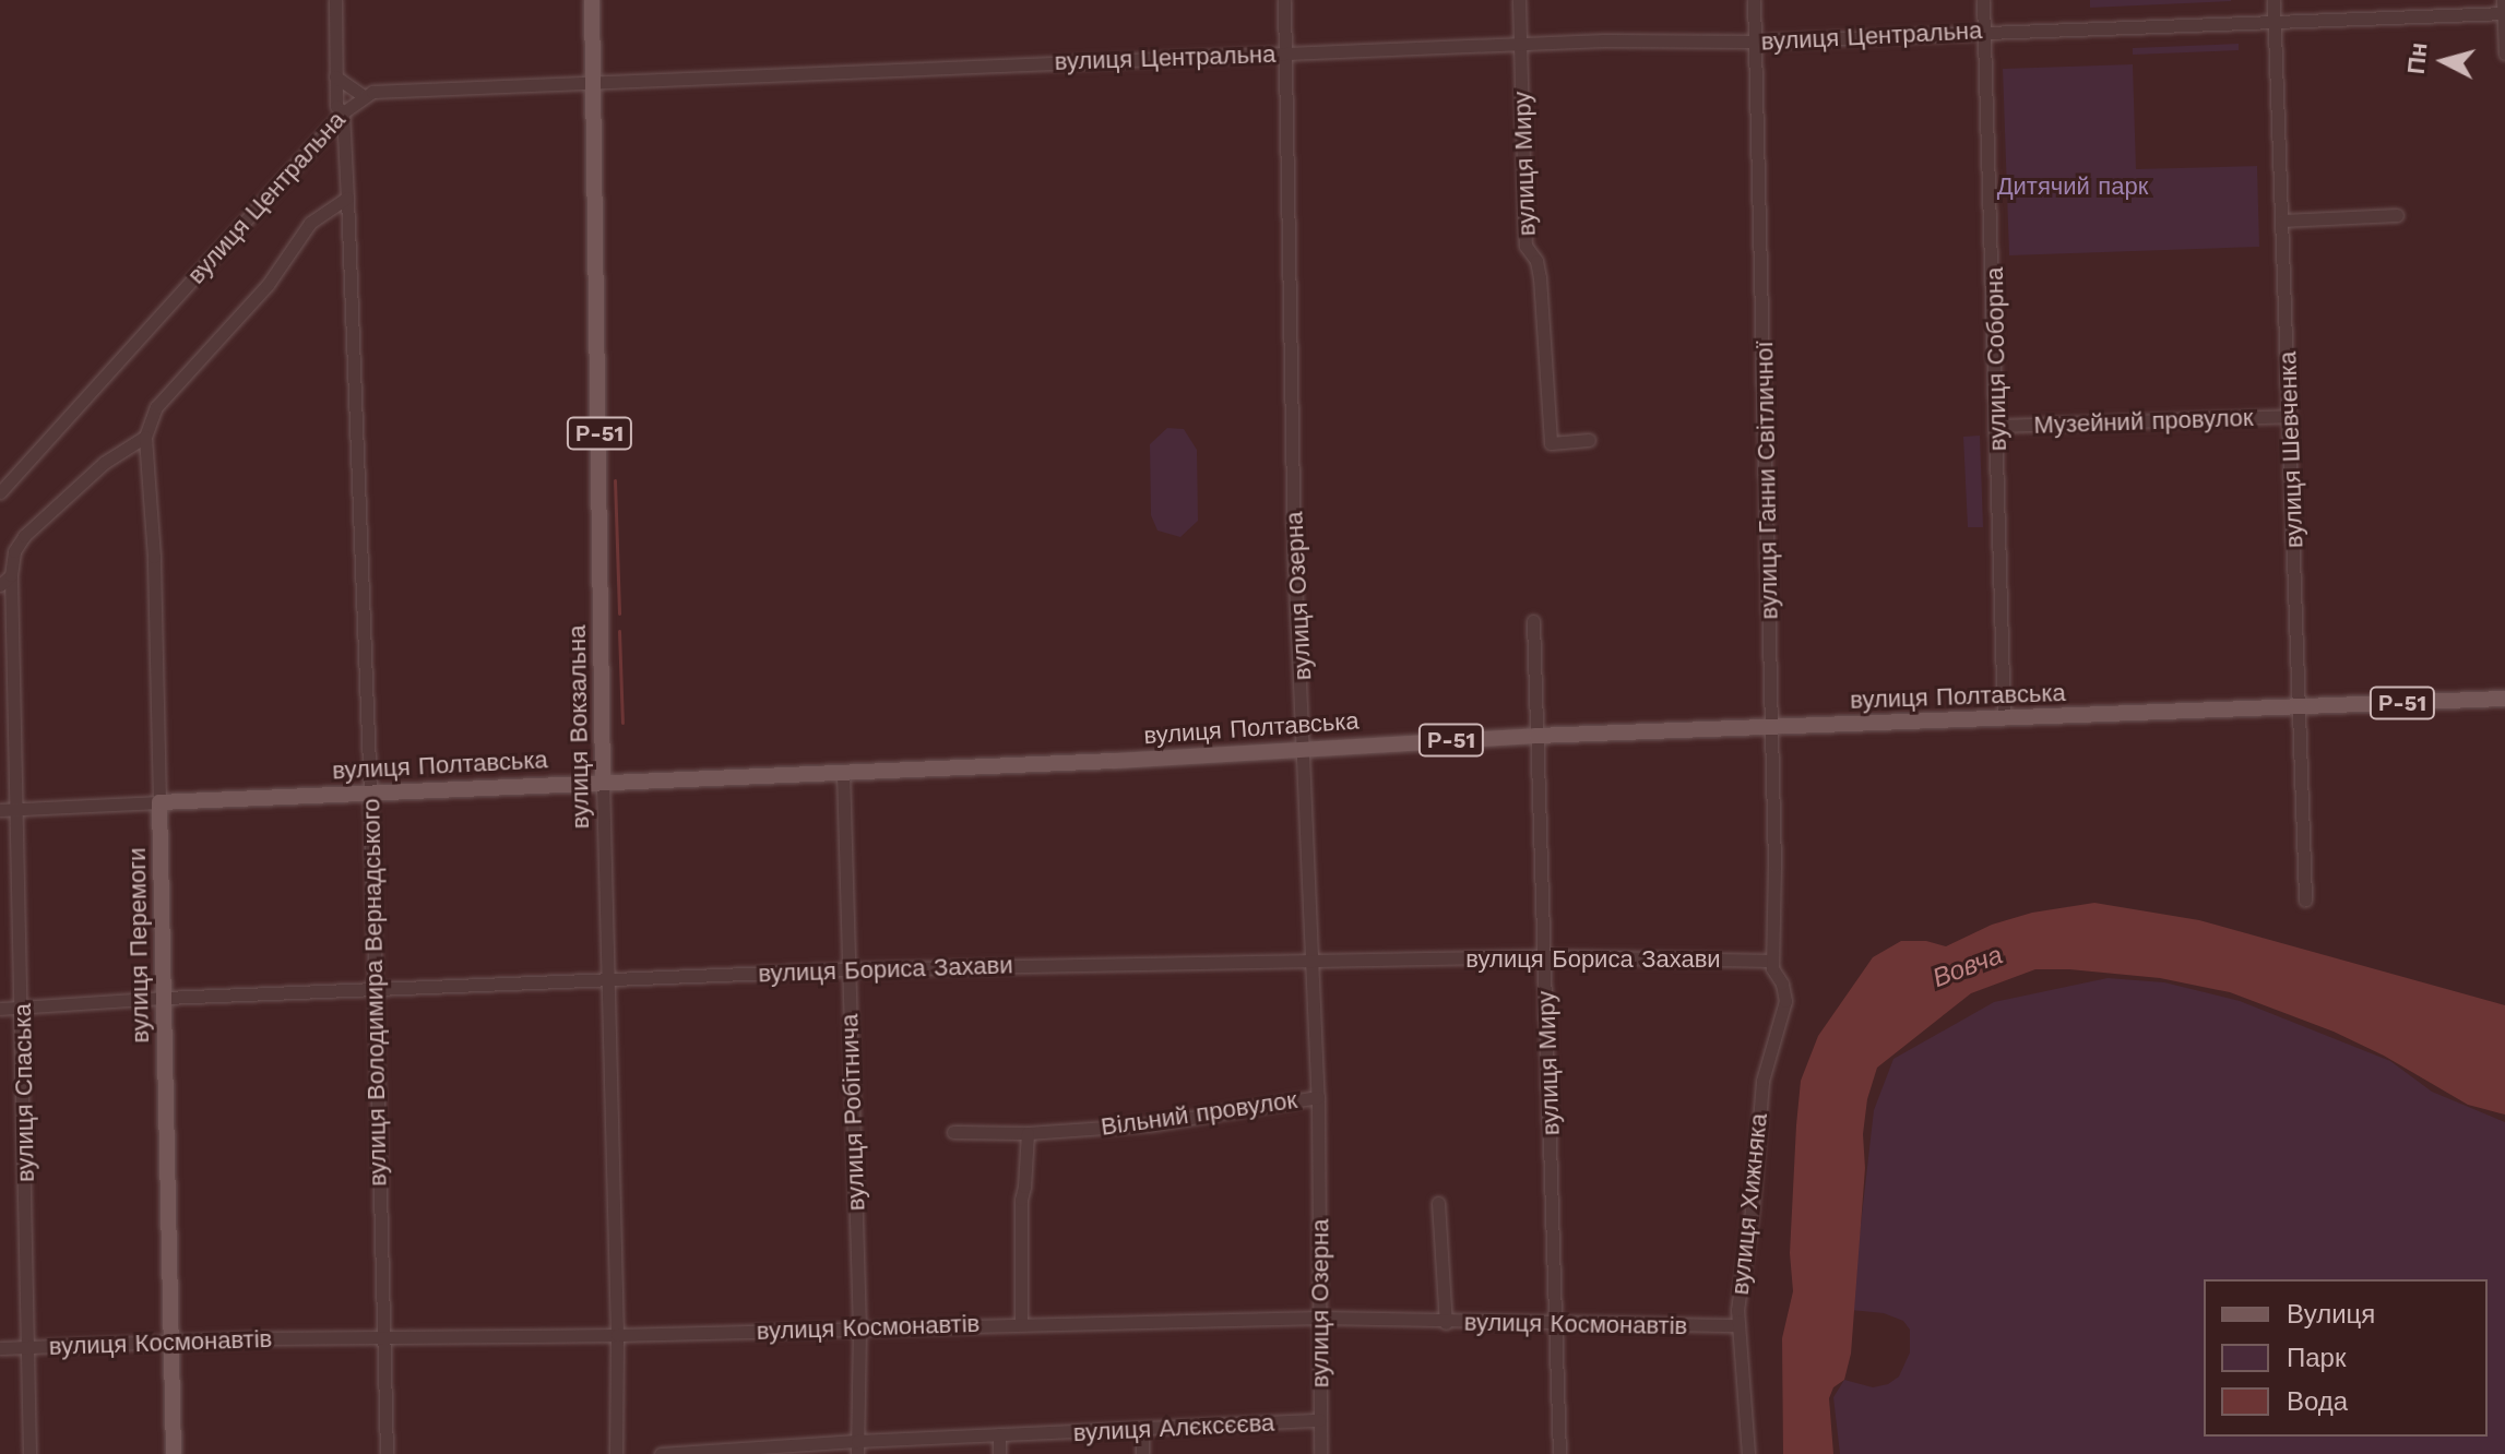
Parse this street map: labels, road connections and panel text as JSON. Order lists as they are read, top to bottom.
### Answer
{
  "streets": {
    "main road": [
      "Р-51",
      "вулиця Полтавська",
      "вулиця Вокзальна",
      "вулиця Перемоги"
    ],
    "street": [
      "вулиця Центральна",
      "вулиця Миру",
      "вулиця Соборна",
      "Музейний провулок",
      "вулиця Шевченка",
      "вулиця Ганни Світличної",
      "вулиця Озерна",
      "вулиця Бориса Захави",
      "вулиця Володимира Вернадського",
      "вулиця Спаська",
      "вулиця Робітнича",
      "Вільний провулок",
      "вулиця Хижняка",
      "вулиця Космонавтів",
      "вулиця Алєксєєва"
    ]
  },
  "crossings": [
    ["вулиця Центральна", "вулиця Миру"],
    ["вулиця Центральна", "вулиця Соборна"],
    ["вулиця Центральна", "вулиця Шевченка"],
    ["вулиця Центральна", "вулиця Ганни Світличної"],
    ["вулиця Центральна", "вулиця Озерна"],
    ["вулиця Центральна", "вулиця Вокзальна"],
    ["вулиця Центральна", "вулиця Володимира Вернадського"],
    ["вулиця Миру", "вулиця Полтавська"],
    ["вулиця Миру", "вулиця Бориса Захави"],
    ["вулиця Миру", "вулиця Космонавтів"],
    ["вулиця Соборна", "Музейний провулок"],
    ["вулиця Соборна", "вулиця Полтавська"],
    ["Музейний провулок", "вулиця Шевченка"],
    ["вулиця Шевченка", "вулиця Полтавська"],
    ["вулиця Ганни Світличної", "вулиця Полтавська"],
    ["вулиця Ганни Світличної", "вулиця Бориса Захави"],
    ["вулиця Ганни Світличної", "вулиця Хижняка"],
    ["вулиця Озерна", "вулиця Полтавська"],
    ["вулиця Озерна", "вулиця Бориса Захави"],
    ["вулиця Озерна", "Вільний провулок"],
    ["вулиця Озерна", "вулиця Космонавтів"],
    ["вулиця Озерна", "вулиця Алєксєєва"],
    ["вулиця Полтавська", "вулиця Вокзальна"],
    ["вулиця Полтавська", "вулиця Перемоги"],
    ["вулиця Полтавська", "вулиця Володимира Вернадського"],
    ["вулиця Полтавська", "вулиця Спаська"],
    ["вулиця Полтавська", "вулиця Робітнича"],
    ["вулиця Вокзальна", "вулиця Бориса Захави"],
    ["вулиця Вокзальна", "вулиця Космонавтів"],
    ["вулиця Перемоги", "вулиця Бориса Захави"],
    ["вулиця Перемоги", "вулиця Космонавтів"],
    ["вулиця Бориса Захави", "вулиця Володимира Вернадського"],
    ["вулиця Бориса Захави", "вулиця Спаська"],
    ["вулиця Бориса Захави", "вулиця Робітнича"],
    ["вулиця Бориса Захави", "вулиця Хижняка"],
    ["вулиця Володимира Вернадського", "вулиця Космонавтів"],
    ["вулиця Спаська", "вулиця Космонавтів"],
    ["вулиця Робітнича", "вулиця Космонавтів"],
    ["вулиця Робітнича", "вулиця Алєксєєва"],
    ["вулиця Хижняка", "вулиця Космонавтів"]
  ],
  "water": ["Вовча"],
  "parks": ["Дитячий парк"],
  "legend": ["Вулиця", "Парк", "Вода"],
  "north": "left"
}
